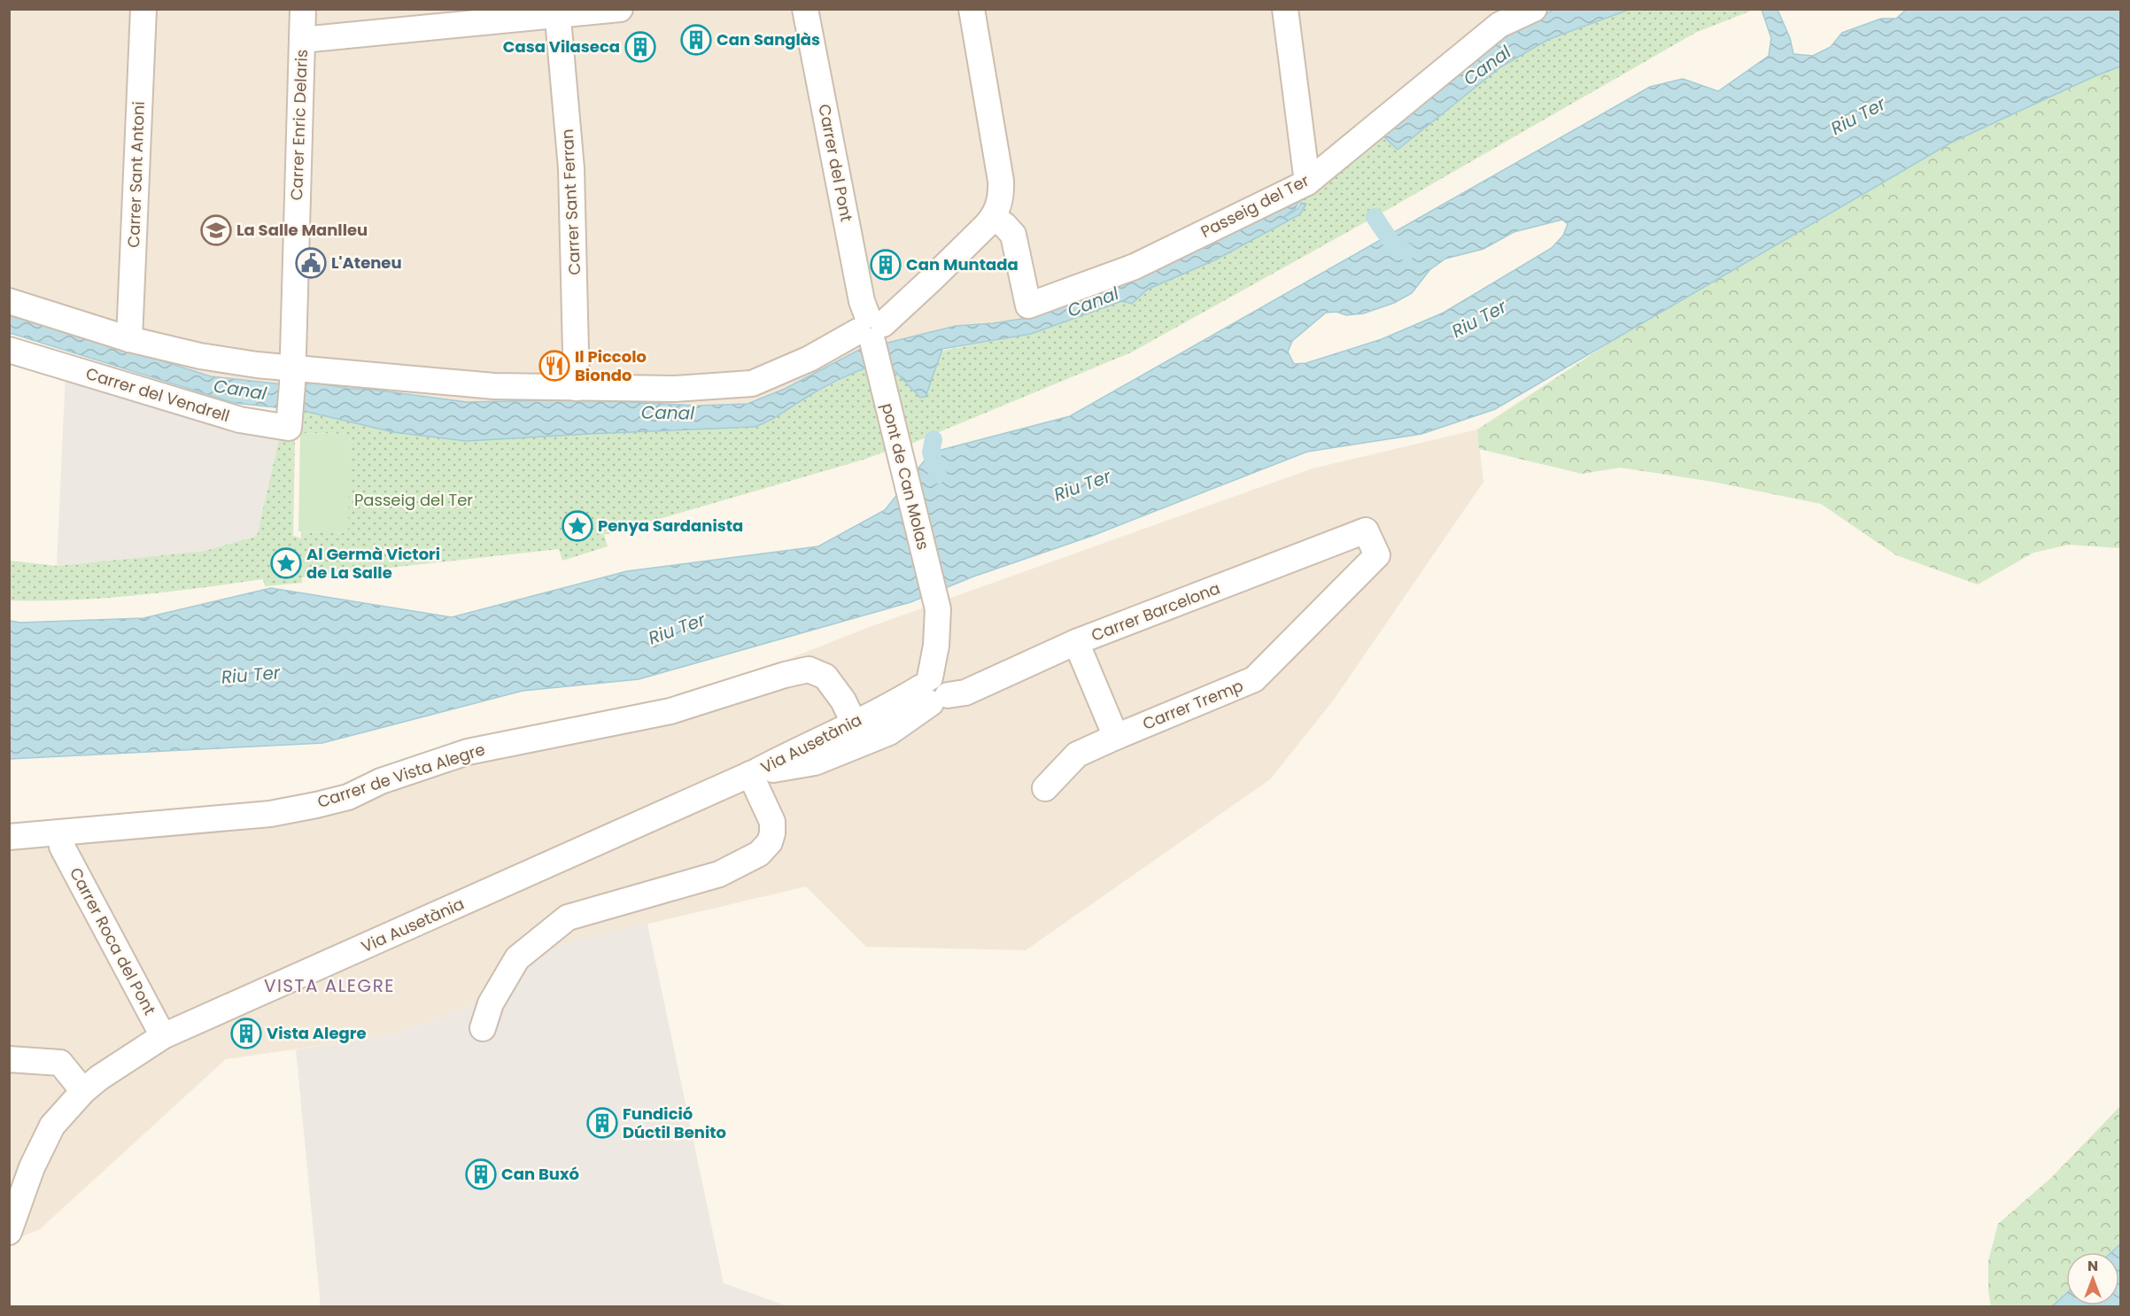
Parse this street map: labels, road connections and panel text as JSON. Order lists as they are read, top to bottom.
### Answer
{
  "streets": {
    "street": [
      "Carrer Enric Delaris",
      "Carrer del Pont",
      "Carrer Sant Antoni",
      "Carrer Sant Ferran",
      "Passeig del Ter",
      "Carrer del Vendrell",
      "pont de Can Molas",
      "Carrer Barcelona",
      "Carrer Tremp",
      "Via Ausetània",
      "Carrer de Vista Alegre",
      "Carrer Roca del Pont"
    ]
  },
  "crossings": [
    ["Carrer Enric Delaris", "Carrer del Vendrell"],
    ["Carrer del Pont", "pont de Can Molas"],
    ["pont de Can Molas", "Carrer Barcelona"],
    ["pont de Can Molas", "Via Ausetània"],
    ["Carrer Barcelona", "Carrer Tremp"],
    ["Carrer Barcelona", "Via Ausetània"],
    ["Via Ausetània", "Carrer de Vista Alegre"],
    ["Via Ausetània", "Carrer Roca del Pont"]
  ],
  "districts": ["VISTA ALEGRE"],
  "water": ["Canal", "Riu Ter"],
  "parks": ["Passeig del Ter"],
  "places": {
    "building": [
      "Can Sanglàs",
      "Casa Vilaseca",
      "Can Muntada",
      "Vista Alegre",
      "Fundició Dúctil Benito",
      "Can Buxó"
    ],
    "school or university": ["La Salle Manlleu"],
    "public building": ["L'Ateneu"],
    "restaurant": ["Il Piccolo Biondo"],
    "place": ["Penya Sardanista", "Al Germà Victori de La Salle"]
  },
  "north": "top"
}
